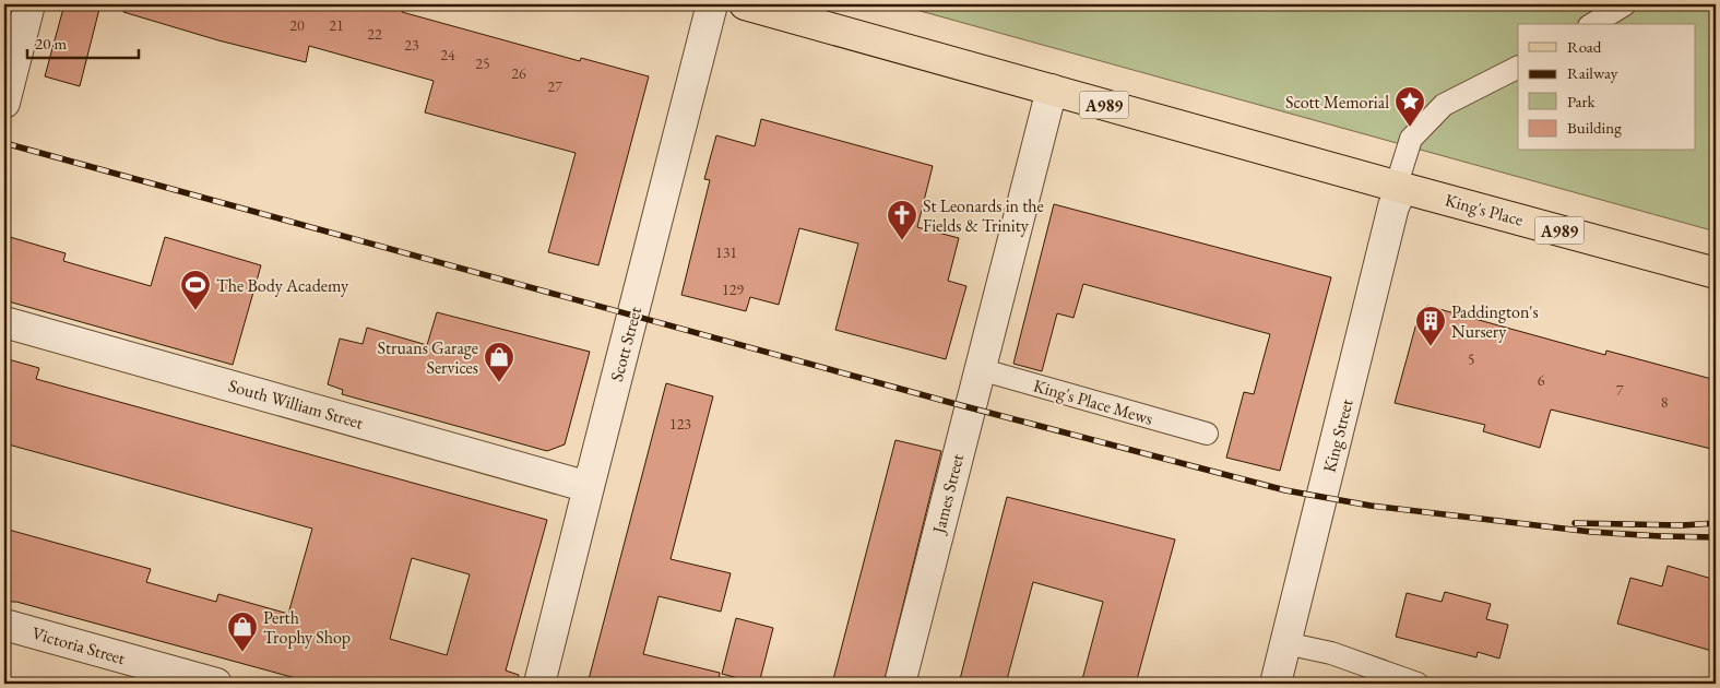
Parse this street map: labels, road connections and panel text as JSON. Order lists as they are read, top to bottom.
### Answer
{
  "streets": {
    "main road": ["A989", "King's Place"],
    "street": [
      "Scott Street",
      "South William Street",
      "King Street",
      "James Street",
      "Victoria Street"
    ],
    "lane": ["King's Place Mews"]
  },
  "crossings": [
    ["A989", "King's Place"],
    ["A989", "James Street"],
    ["King's Place", "King Street"],
    ["King's Place", "James Street"],
    ["Scott Street", "South William Street"],
    ["King's Place Mews", "James Street"]
  ],
  "places": {
    "place": ["Scott Memorial"],
    "church": ["St Leonards in the Fields & Trinity"],
    "sports": ["The Body Academy"],
    "building": ["Paddington's Nursery"],
    "shop": ["Struans Garage Services", "Perth Trophy Shop"]
  },
  "house_numbers": [
    "20",
    "21",
    "22",
    "23",
    "24",
    "25",
    "26",
    "27",
    "131",
    "129",
    "5",
    "6",
    "7",
    "8",
    "123"
  ],
  "legend": [
    "Road",
    "Railway",
    "Park",
    "Building"
  ],
  "scale_bar": "20 m"
}
